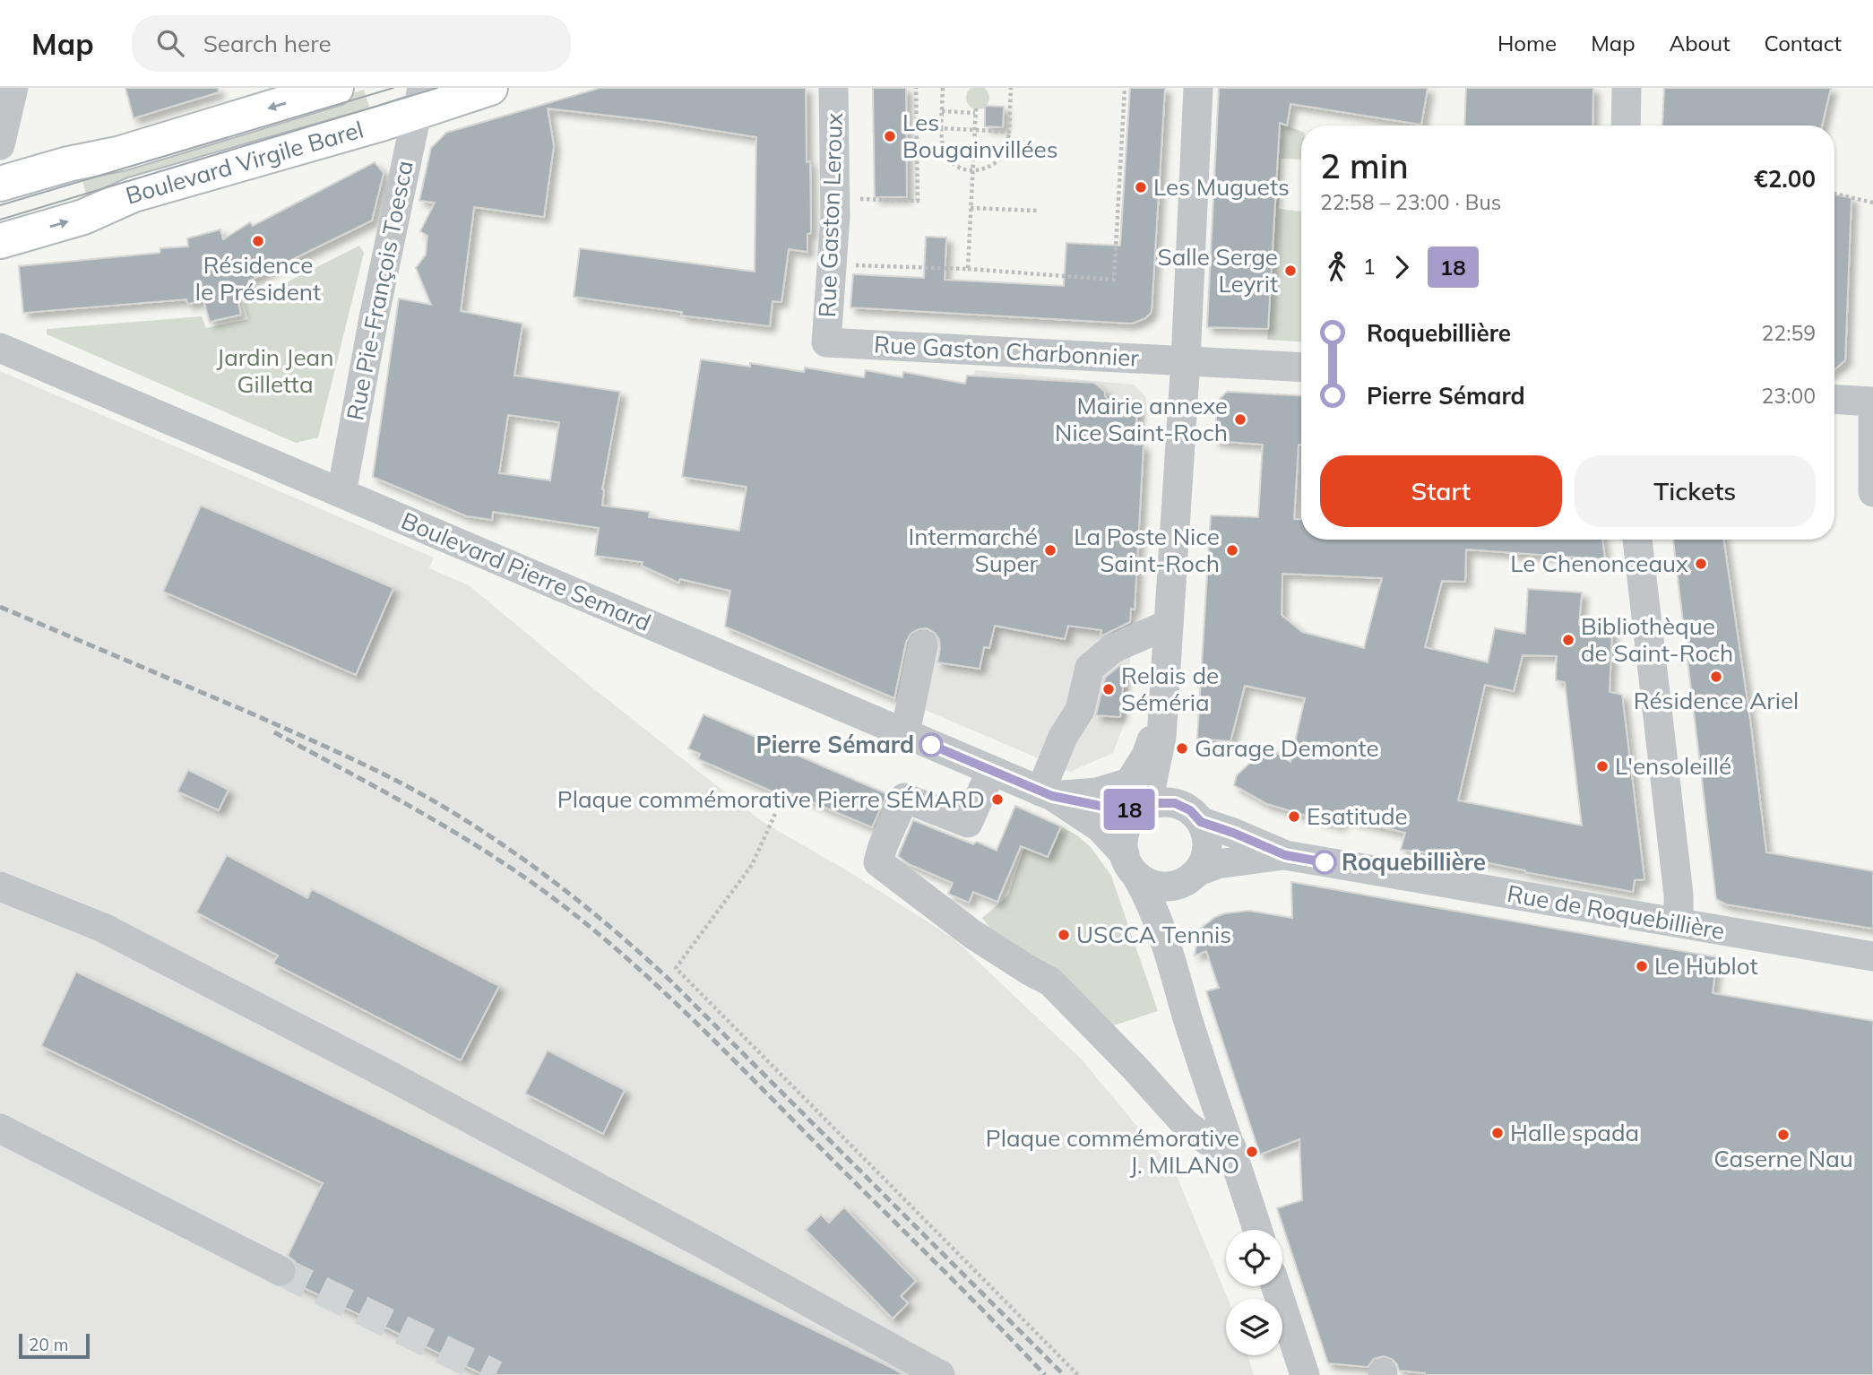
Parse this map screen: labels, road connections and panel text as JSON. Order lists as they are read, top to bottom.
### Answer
{
  "streets": {
    "main road": ["Boulevard Virgile Barel"],
    "street": [
      "Rue Gaston Leroux",
      "Rue Pie-François Toesca",
      "Rue Gaston Charbonnier",
      "Boulevard Pierre Semard",
      "Rue de Roquebillière"
    ]
  },
  "crossings": [
    ["Boulevard Virgile Barel", "Rue Pie-François Toesca"],
    ["Rue Gaston Leroux", "Rue Gaston Charbonnier"],
    ["Rue Pie-François Toesca", "Boulevard Pierre Semard"],
    ["Boulevard Pierre Semard", "Rue de Roquebillière"]
  ],
  "parks": ["Jardin Jean Gilletta"],
  "places": [
    "Les Bougainvillées",
    "Les Muguets",
    "Résidence le Président",
    "Salle Serge Leyrit",
    "Mairie annexe Nice Saint-Roch",
    "Intermarché Super",
    "La Poste Nice Saint-Roch",
    "Le Chenonceaux",
    "Bibliothèque de Saint-Roch",
    "Résidence Ariel",
    "Relais de Séméria",
    "Pierre Sémard",
    "Garage Demonte",
    "L'ensoleillé",
    "Plaque commémorative Pierre SÉMARD",
    "Esatitude",
    "Roquebillière",
    "USCCA Tennis",
    "Le Hublot",
    "Halle spada",
    "Caserne Nau",
    "Plaque commémorative J. MILANO"
  ],
  "lines": ["bus line 18"],
  "scale_bar": "20 m",
  "page": {
    "header": "Map",
    "search": "Search here",
    "nav": [
      "Home",
      "Map",
      "About",
      "Contact"
    ],
    "on_map": "18",
    "heading": ["2 min", "22:58 – 23:00 · Bus", "€2.00"],
    "legs": ["1", "18"],
    "list": [
      {
        "name": "Roquebillière",
        "value": "22:59"
      },
      {
        "name": "Pierre Sémard",
        "value": "23:00"
      }
    ],
    "buttons": ["Start", "Tickets"],
    "scale": "20 m"
  }
}
